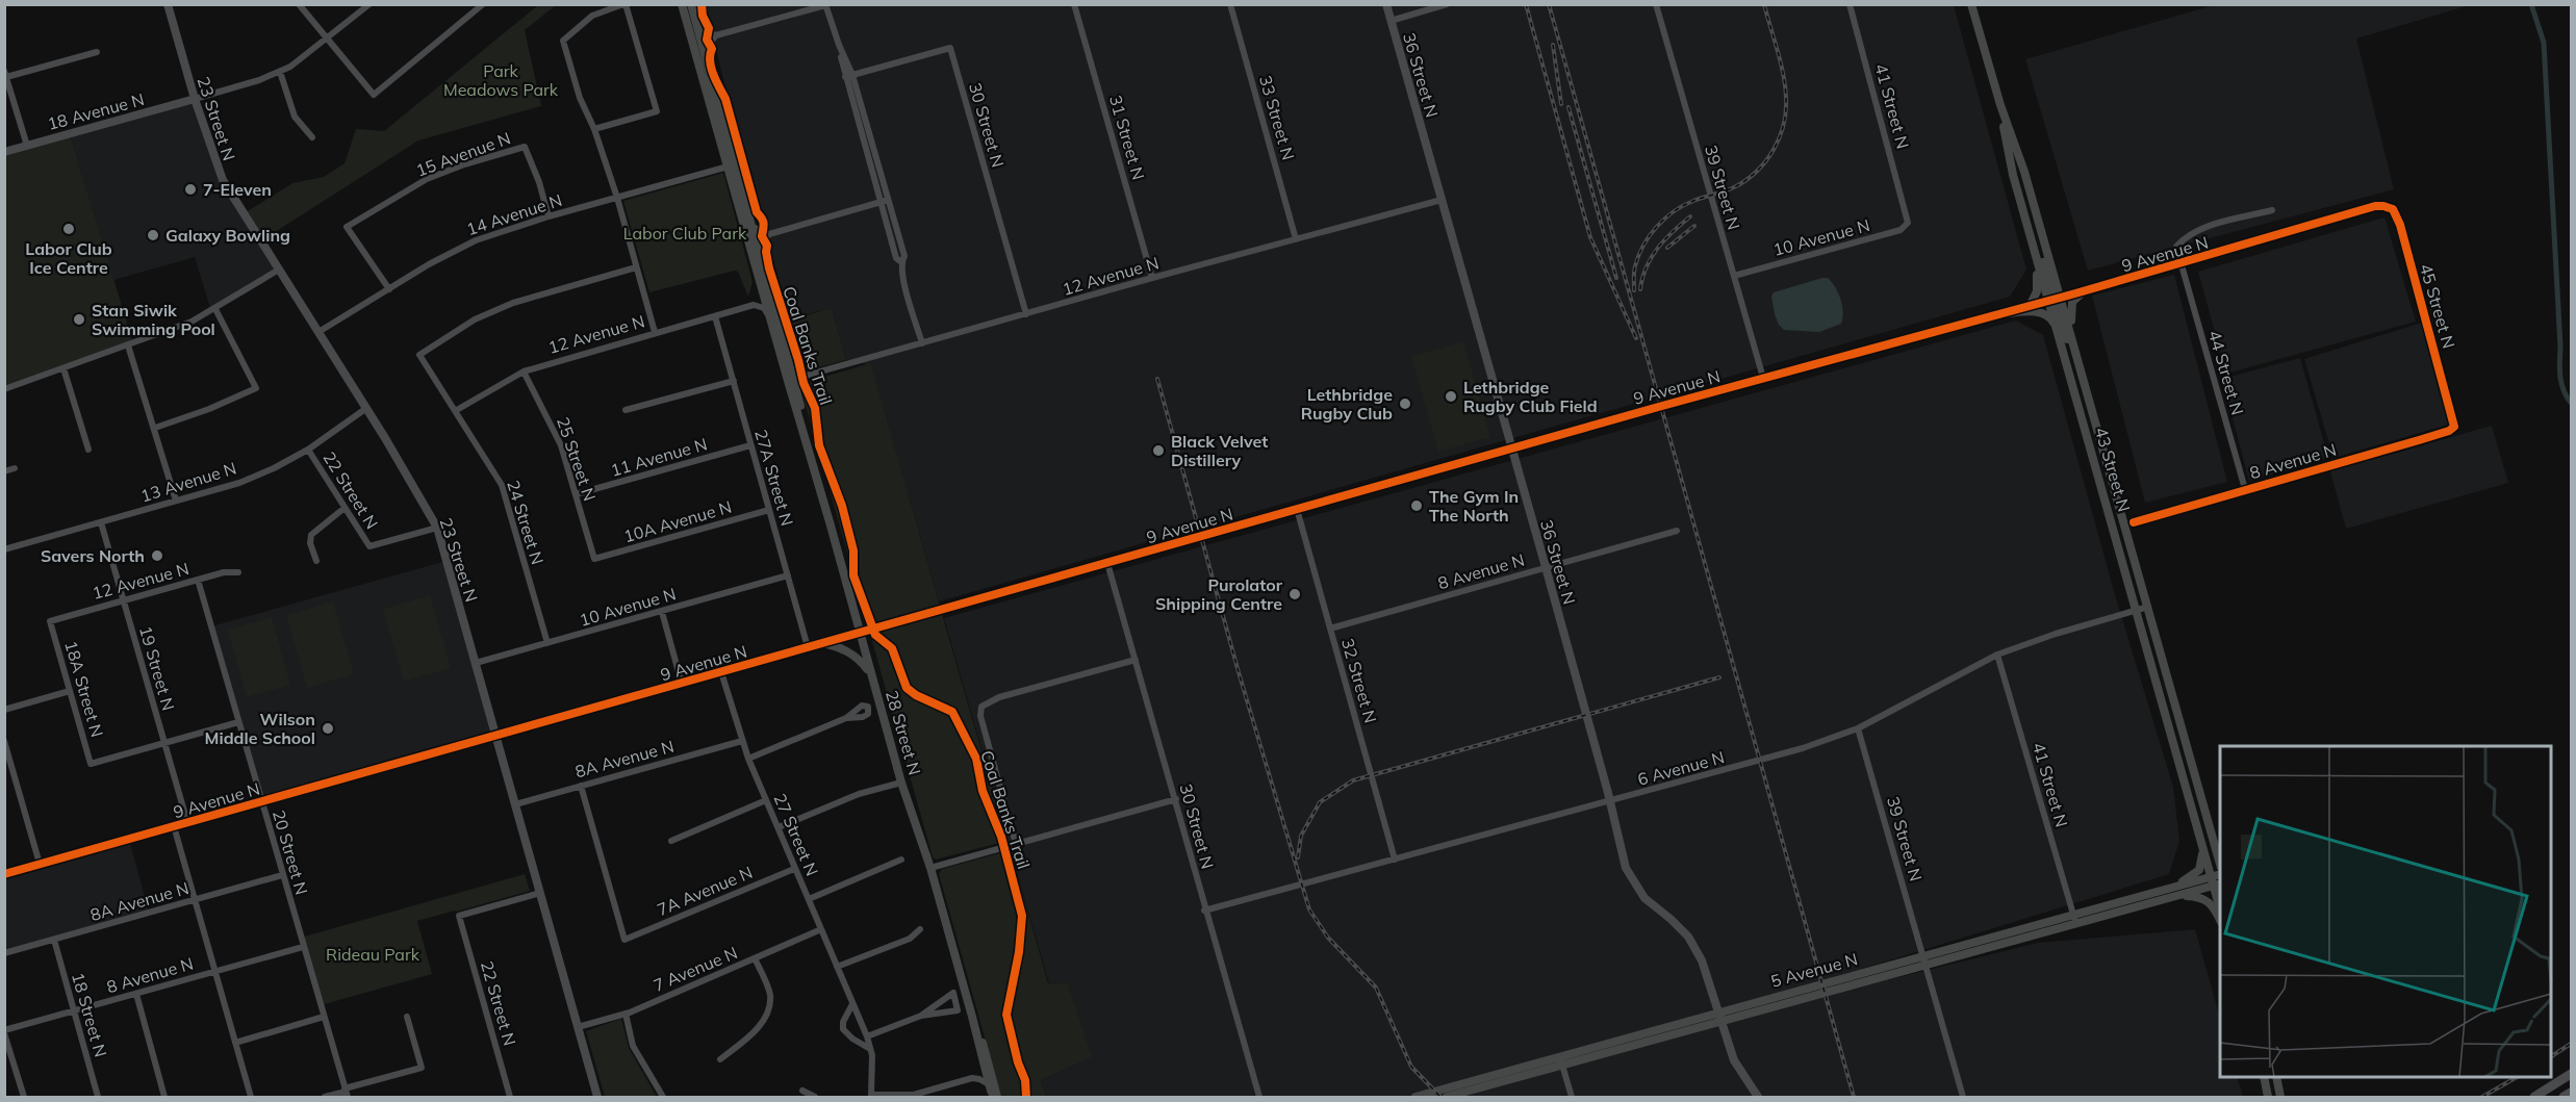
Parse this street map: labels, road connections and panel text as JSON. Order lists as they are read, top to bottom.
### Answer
{
  "streets": {
    "main road": ["43 Street N", "28 Street N", "5 Avenue N"],
    "street": [
      "36 Street N",
      "41 Street N",
      "18 Avenue N",
      "33 Street N",
      "23 Street N",
      "30 Street N",
      "31 Street N",
      "15 Avenue N",
      "39 Street N",
      "14 Avenue N",
      "10 Avenue N",
      "9 Avenue N",
      "12 Avenue N",
      "45 Street N",
      "44 Street N",
      "11 Avenue N",
      "25 Street N",
      "8 Avenue N",
      "27A Street N",
      "13 Avenue N",
      "22 Street N",
      "10A Avenue N",
      "24 Street N",
      "19 Street N",
      "32 Street N",
      "18A Street N",
      "8A Avenue N",
      "6 Avenue N",
      "27 Street N",
      "20 Street N",
      "7A Avenue N",
      "7 Avenue N",
      "18 Street N"
    ],
    "cycle path": ["Coal Banks Trail"]
  },
  "crossings": [
    ["36 Street N", "9 Avenue N"],
    ["36 Street N", "12 Avenue N"],
    ["36 Street N", "8 Avenue N"],
    ["36 Street N", "6 Avenue N"],
    ["36 Street N", "5 Avenue N"],
    ["41 Street N", "10 Avenue N"],
    ["41 Street N", "6 Avenue N"],
    ["41 Street N", "5 Avenue N"],
    ["18 Avenue N", "23 Street N"],
    ["33 Street N", "12 Avenue N"],
    ["23 Street N", "14 Avenue N"],
    ["23 Street N", "10 Avenue N"],
    ["23 Street N", "9 Avenue N"],
    ["23 Street N", "13 Avenue N"],
    ["23 Street N", "22 Street N"],
    ["23 Street N", "8A Avenue N"],
    ["23 Street N", "7 Avenue N"],
    ["30 Street N", "9 Avenue N"],
    ["30 Street N", "12 Avenue N"],
    ["30 Street N", "6 Avenue N"],
    ["31 Street N", "12 Avenue N"],
    ["15 Avenue N", "14 Avenue N"],
    ["39 Street N", "10 Avenue N"],
    ["39 Street N", "9 Avenue N"],
    ["39 Street N", "6 Avenue N"],
    ["39 Street N", "5 Avenue N"],
    ["14 Avenue N", "28 Street N"],
    ["10 Avenue N", "27A Street N"],
    ["10 Avenue N", "24 Street N"],
    ["9 Avenue N", "45 Street N"],
    ["9 Avenue N", "44 Street N"],
    ["9 Avenue N", "43 Street N"],
    ["9 Avenue N", "27A Street N"],
    ["9 Avenue N", "19 Street N"],
    ["9 Avenue N", "32 Street N"],
    ["9 Avenue N", "28 Street N"],
    ["9 Avenue N", "27 Street N"],
    ["9 Avenue N", "20 Street N"],
    ["12 Avenue N", "25 Street N"],
    ["12 Avenue N", "27A Street N"],
    ["12 Avenue N", "24 Street N"],
    ["12 Avenue N", "19 Street N"],
    ["12 Avenue N", "18A Street N"],
    ["12 Avenue N", "28 Street N"],
    ["12 Avenue N", "20 Street N"],
    ["45 Street N", "8 Avenue N"],
    ["44 Street N", "8 Avenue N"],
    ["11 Avenue N", "25 Street N"],
    ["11 Avenue N", "27A Street N"],
    ["25 Street N", "10A Avenue N"],
    ["8 Avenue N", "32 Street N"],
    ["8 Avenue N", "20 Street N"],
    ["8 Avenue N", "18 Street N"],
    ["43 Street N", "6 Avenue N"],
    ["43 Street N", "5 Avenue N"],
    ["27A Street N", "10A Avenue N"],
    ["13 Avenue N", "22 Street N"],
    ["13 Avenue N", "19 Street N"],
    ["19 Street N", "18A Street N"],
    ["32 Street N", "6 Avenue N"],
    ["8A Avenue N", "27 Street N"],
    ["8A Avenue N", "20 Street N"],
    ["8A Avenue N", "7A Avenue N"],
    ["8A Avenue N", "18 Street N"],
    ["27 Street N", "7A Avenue N"],
    ["27 Street N", "7 Avenue N"]
  ],
  "parks": ["Park Meadows Park", "Labor Club Park", "Rideau Park"],
  "places": [
    "7-Eleven",
    "Labor Club Ice Centre",
    "Galaxy Bowling",
    "Stan Siwik Swimming Pool",
    "Lethbridge Rugby Club Field",
    "Lethbridge Rugby Club",
    "Black Velvet Distillery",
    "The Gym In The North",
    "Savers North",
    "Purolator Shipping Centre",
    "Wilson Middle School"
  ]
}
